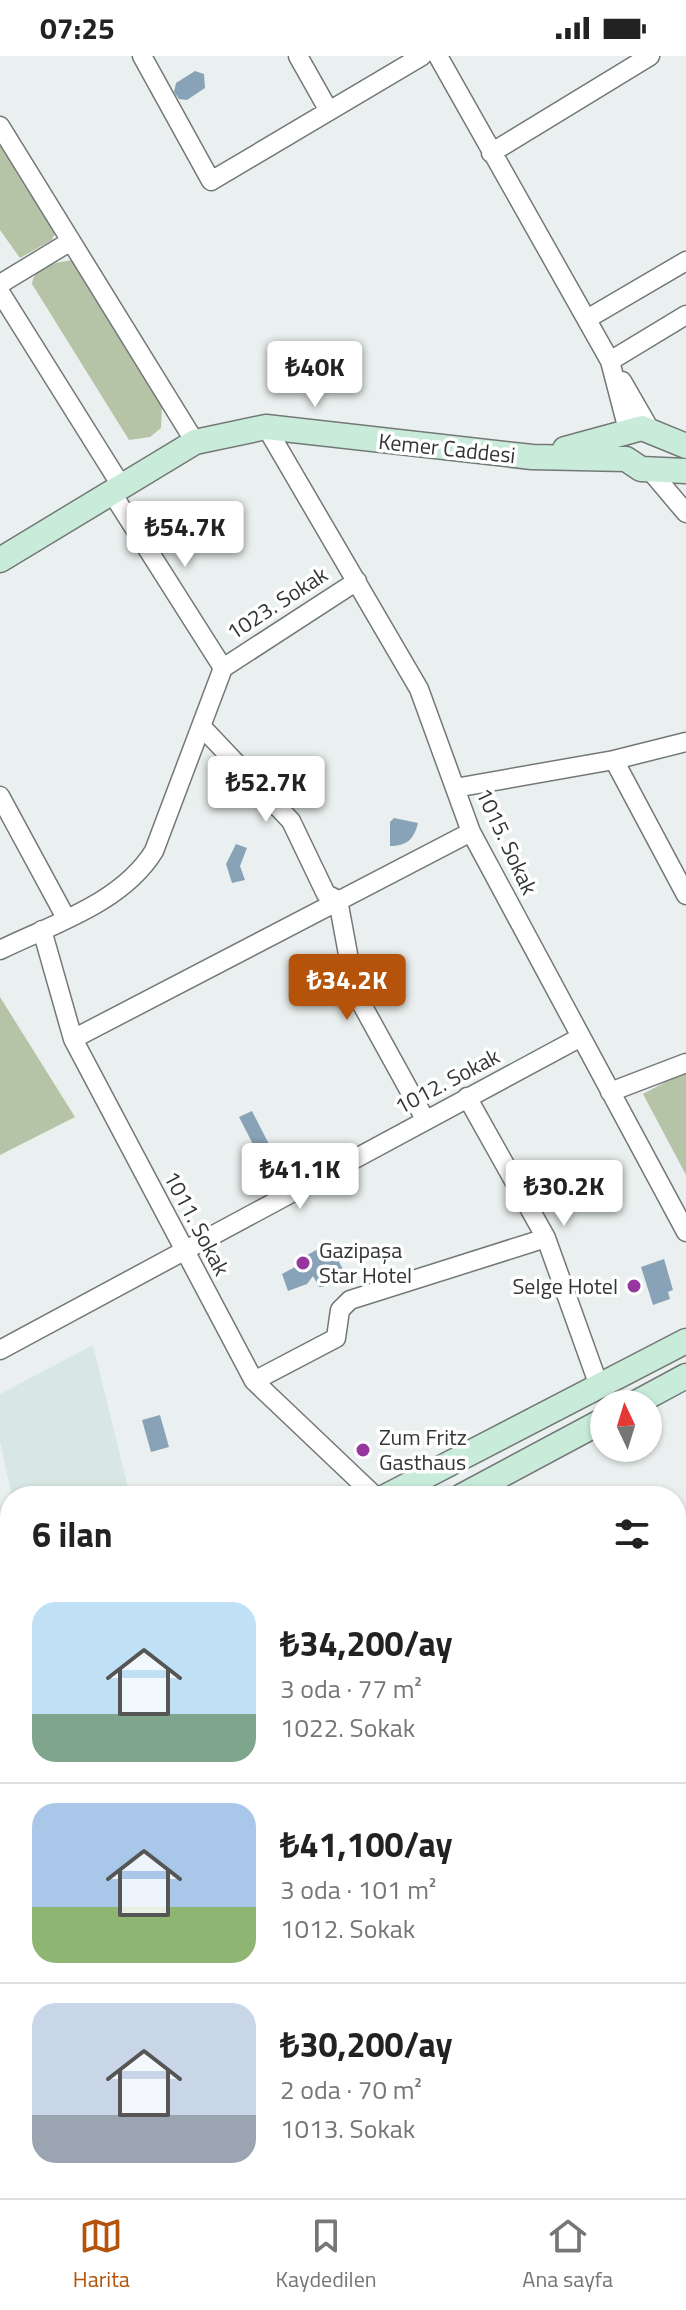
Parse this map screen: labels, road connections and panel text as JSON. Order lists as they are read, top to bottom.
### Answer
{
  "streets": {
    "street": [
      "Kemer Caddesi",
      "1023. Sokak",
      "1015. Sokak",
      "1012. Sokak",
      "1011. Sokak"
    ]
  },
  "crossings": [
    ["Kemer Caddesi", "1015. Sokak"],
    ["1023. Sokak", "1015. Sokak"],
    ["1023. Sokak", "1011. Sokak"],
    ["1015. Sokak", "1012. Sokak"],
    ["1012. Sokak", "1011. Sokak"]
  ],
  "places": ["Gazipaşa Star Hotel", "Selge Hotel", "Zum Fritz Gasthaus"],
  "north": "top",
  "page": {
    "status": "07:25",
    "price": [
      "₺40K",
      "₺54.7K",
      "₺52.7K",
      "₺34.2K",
      "₺41.1K",
      "₺30.2K"
    ],
    "heading": "6 ilan",
    "list": [
      {
        "name": "₺34,200/ay",
        "note": "3 oda · 77 m² · 1022. Sokak"
      },
      {
        "name": "₺41,100/ay",
        "note": "3 oda · 101 m² · 1012. Sokak"
      },
      {
        "name": "₺30,200/ay",
        "note": "2 oda · 70 m² · 1013. Sokak"
      }
    ],
    "tabs": ["Harita", "Kaydedilen", "Ana sayfa"]
  }
}
